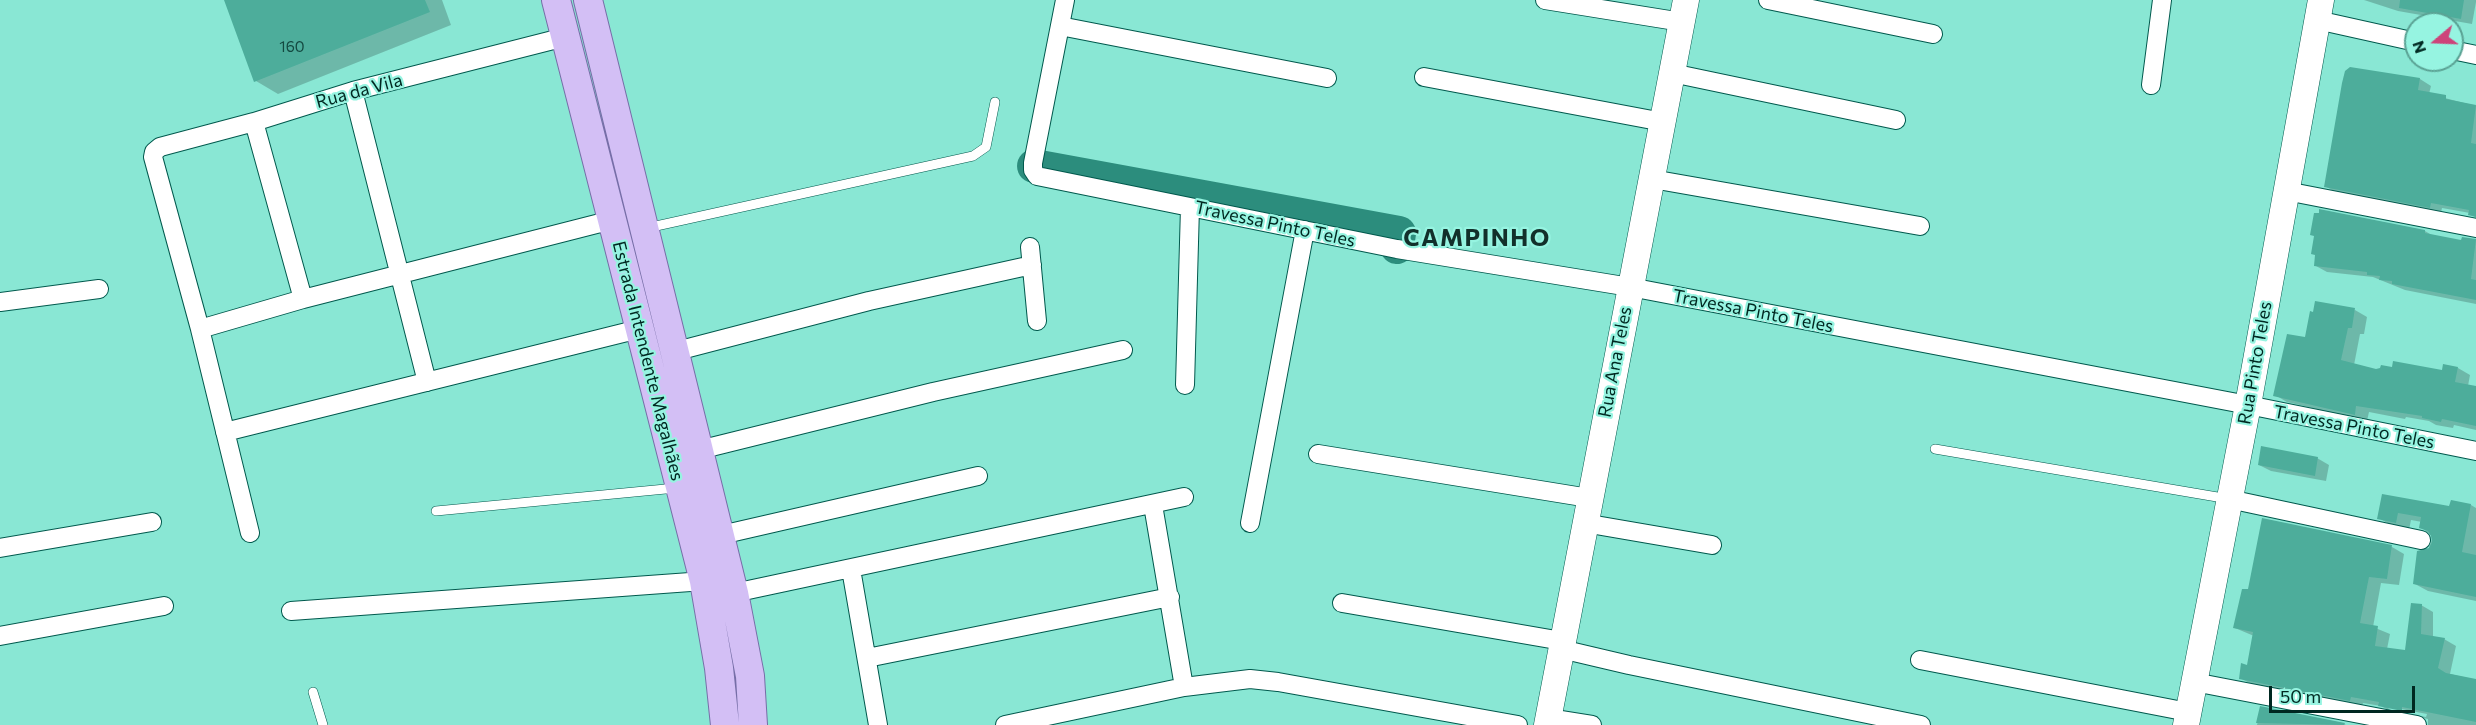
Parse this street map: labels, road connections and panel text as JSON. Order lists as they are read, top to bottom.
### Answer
{
  "streets": {
    "main road": ["Estrada Intendente Magalhães"],
    "street": [
      "Rua da Vila",
      "Travessa Pinto Teles",
      "Rua Ana Teles",
      "Rua Pinto Teles"
    ]
  },
  "crossings": [
    ["Rua da Vila", "Estrada Intendente Magalhães"],
    ["Travessa Pinto Teles", "Rua Ana Teles"],
    ["Travessa Pinto Teles", "Rua Pinto Teles"]
  ],
  "districts": ["CAMPINHO"],
  "house_numbers": ["160"],
  "scale_bar": "50 m",
  "north": "left"
}
